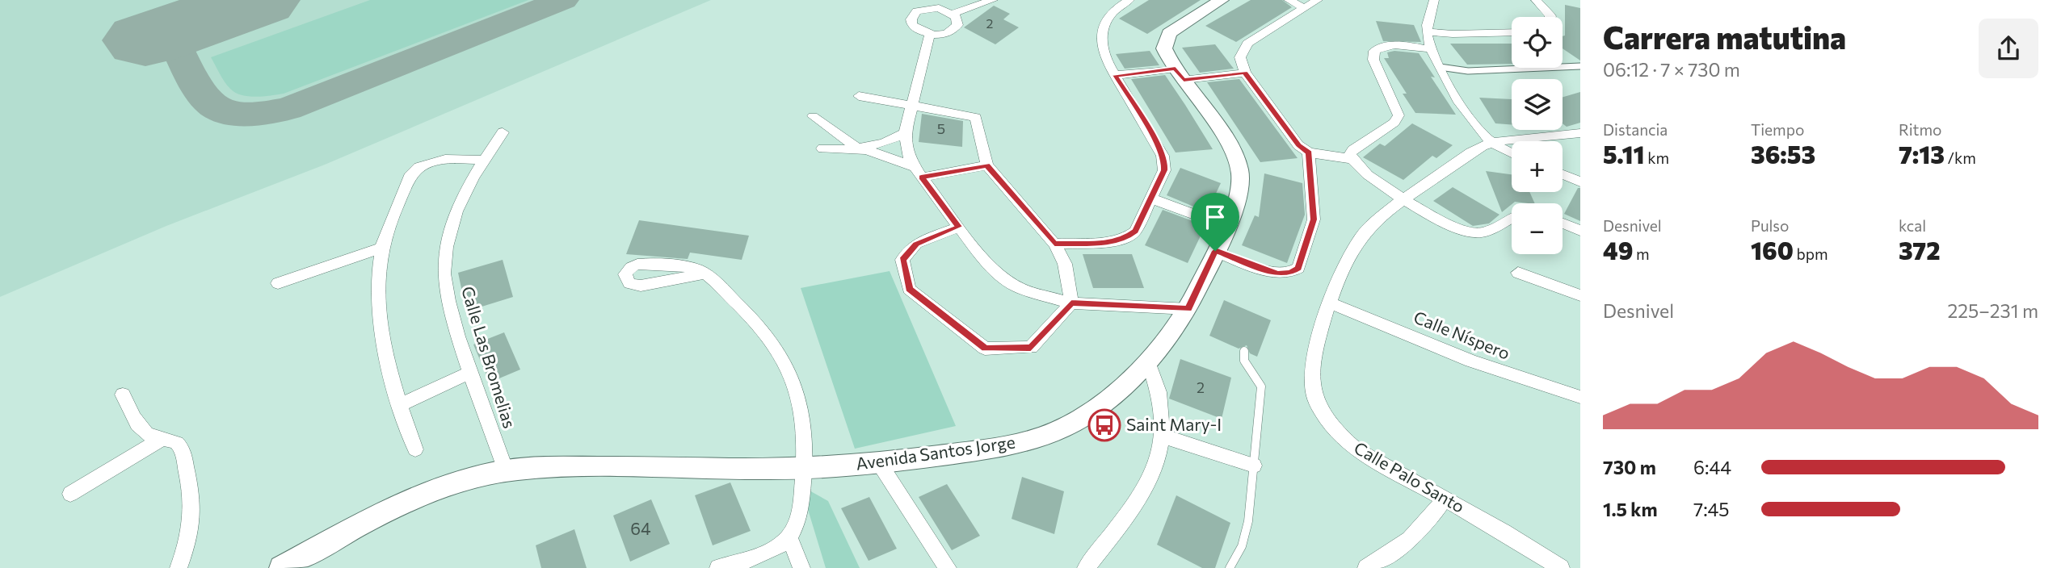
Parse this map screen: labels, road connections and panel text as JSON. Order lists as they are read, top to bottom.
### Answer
{
  "streets": {
    "main road": ["Avenida Santos Jorge"],
    "street": ["Calle Níspero", "Calle Las Bromelias", "Calle Palo Santo"]
  },
  "crossings": [
    ["Calle Níspero", "Calle Palo Santo"],
    ["Calle Las Bromelias", "Avenida Santos Jorge"]
  ],
  "places": {
    "bus stop": ["Saint Mary-I"]
  },
  "house_numbers": [
    "2",
    "5",
    "2",
    "64"
  ],
  "page": {
    "heading": ["Carrera matutina", "06:12 · 7 × 730 m"],
    "map_buttons": ["+", "−"],
    "stats": [
      ["Distancia", "5.11 km"],
      ["Tiempo", "36:53"],
      ["Ritmo", "7:13 /km"],
      ["Desnivel", "49 m"],
      ["Pulso", "160 bpm"],
      ["kcal", "372"]
    ],
    "chart": ["Desnivel", "225–231 m"],
    "list": [
      {
        "name": "730 m",
        "note": "6:44"
      },
      {
        "name": "1.5 km",
        "note": "7:45"
      }
    ]
  }
}
